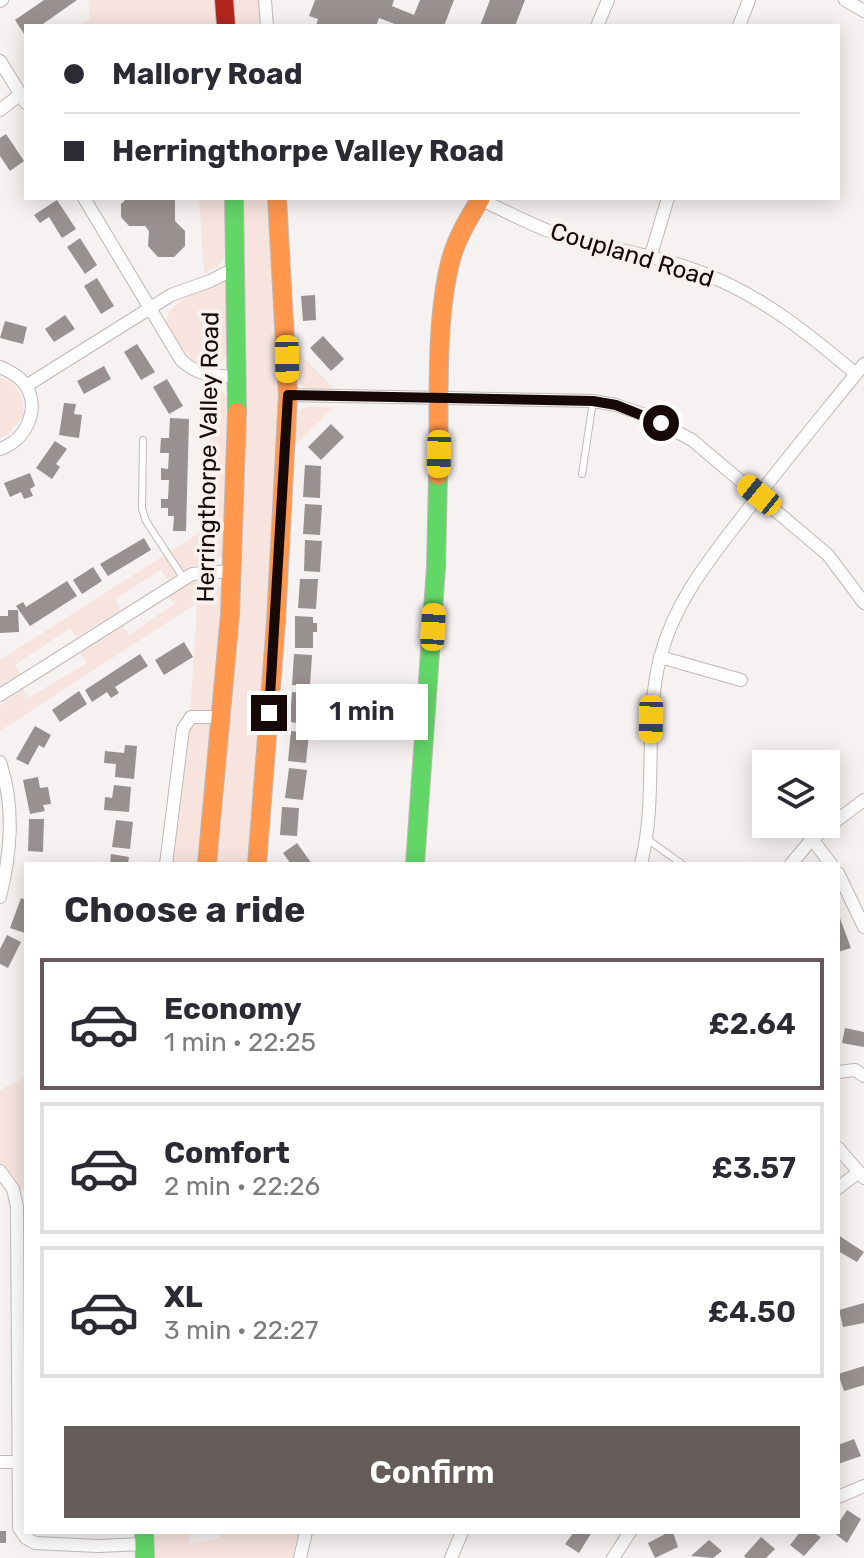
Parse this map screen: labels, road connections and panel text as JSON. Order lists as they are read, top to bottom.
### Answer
{
  "streets": {
    "street": ["Coupland Road", "Herringthorpe Valley Road"]
  },
  "page": {
    "banner": ["Mallory Road", "Herringthorpe Valley Road"],
    "bubble": "1 min",
    "heading": "Choose a ride",
    "list": [
      {
        "name": "Economy",
        "note": "1 min · 22:25",
        "value": "£2.64"
      },
      {
        "name": "Comfort",
        "note": "2 min · 22:26",
        "value": "£3.57"
      },
      {
        "name": "XL",
        "note": "3 min · 22:27",
        "value": "£4.50"
      }
    ],
    "buttons": "Confirm"
  }
}
